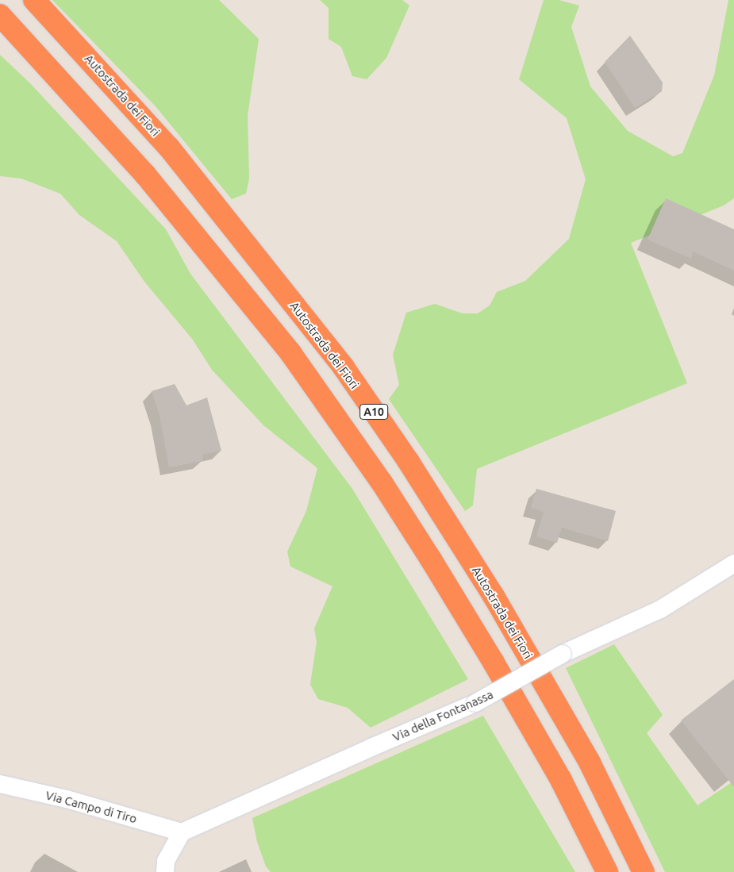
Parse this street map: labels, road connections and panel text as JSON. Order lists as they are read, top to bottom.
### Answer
{
  "streets": {
    "highway": ["Autostrada dei Fiori", "A10"],
    "street": ["Via della Fontanassa", "Via Campo di Tiro"]
  },
  "crossings": [
    ["Via della Fontanassa", "Via Campo di Tiro"]
  ]
}
